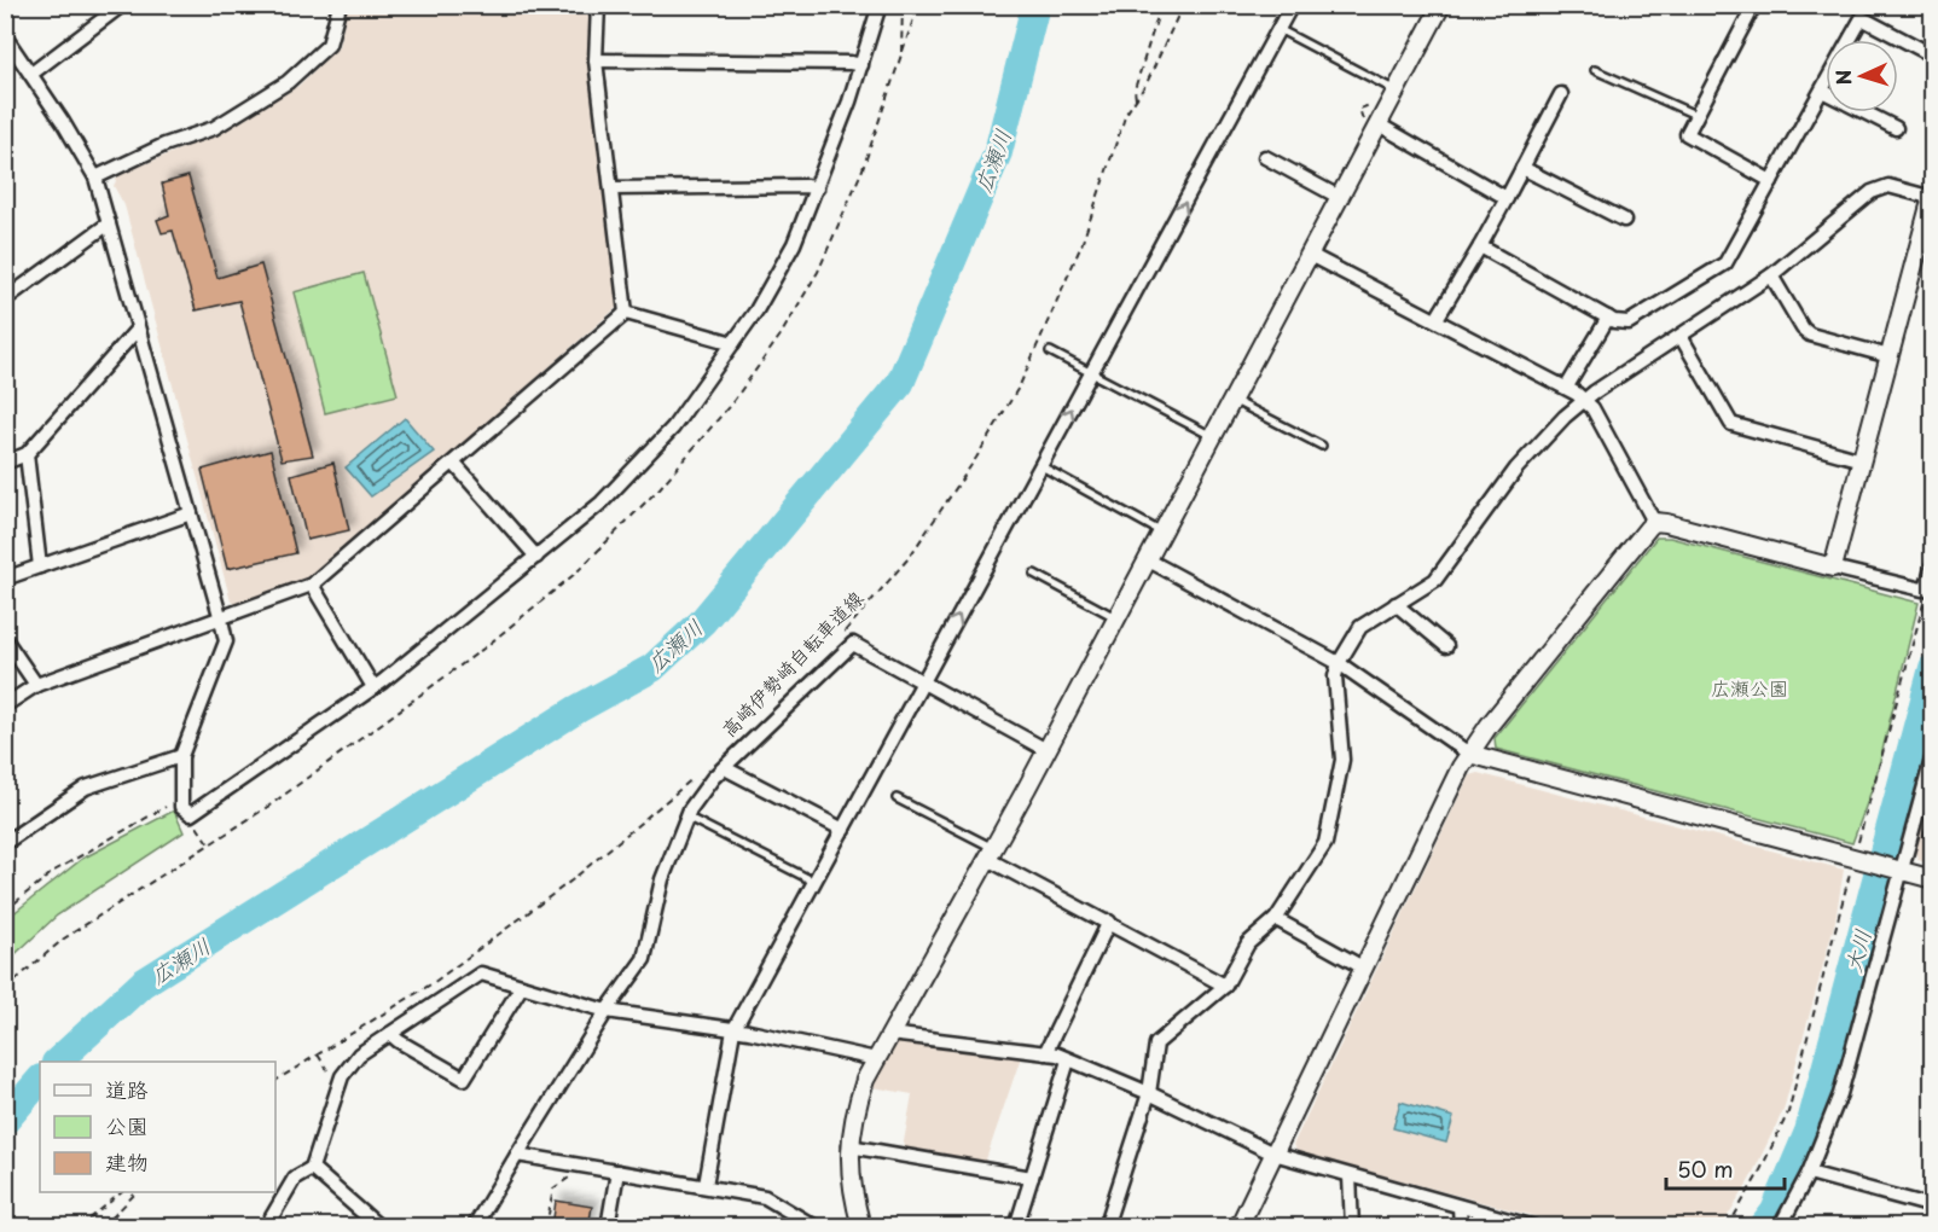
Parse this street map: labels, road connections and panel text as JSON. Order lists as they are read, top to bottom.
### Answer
{
  "streets": {
    "path": ["高崎伊勢崎自転車道線"]
  },
  "water": ["広瀬川", "大川"],
  "parks": ["広瀬公園"],
  "legend": ["道路", "公園", "建物"],
  "scale_bar": "50 m",
  "north": "left"
}
